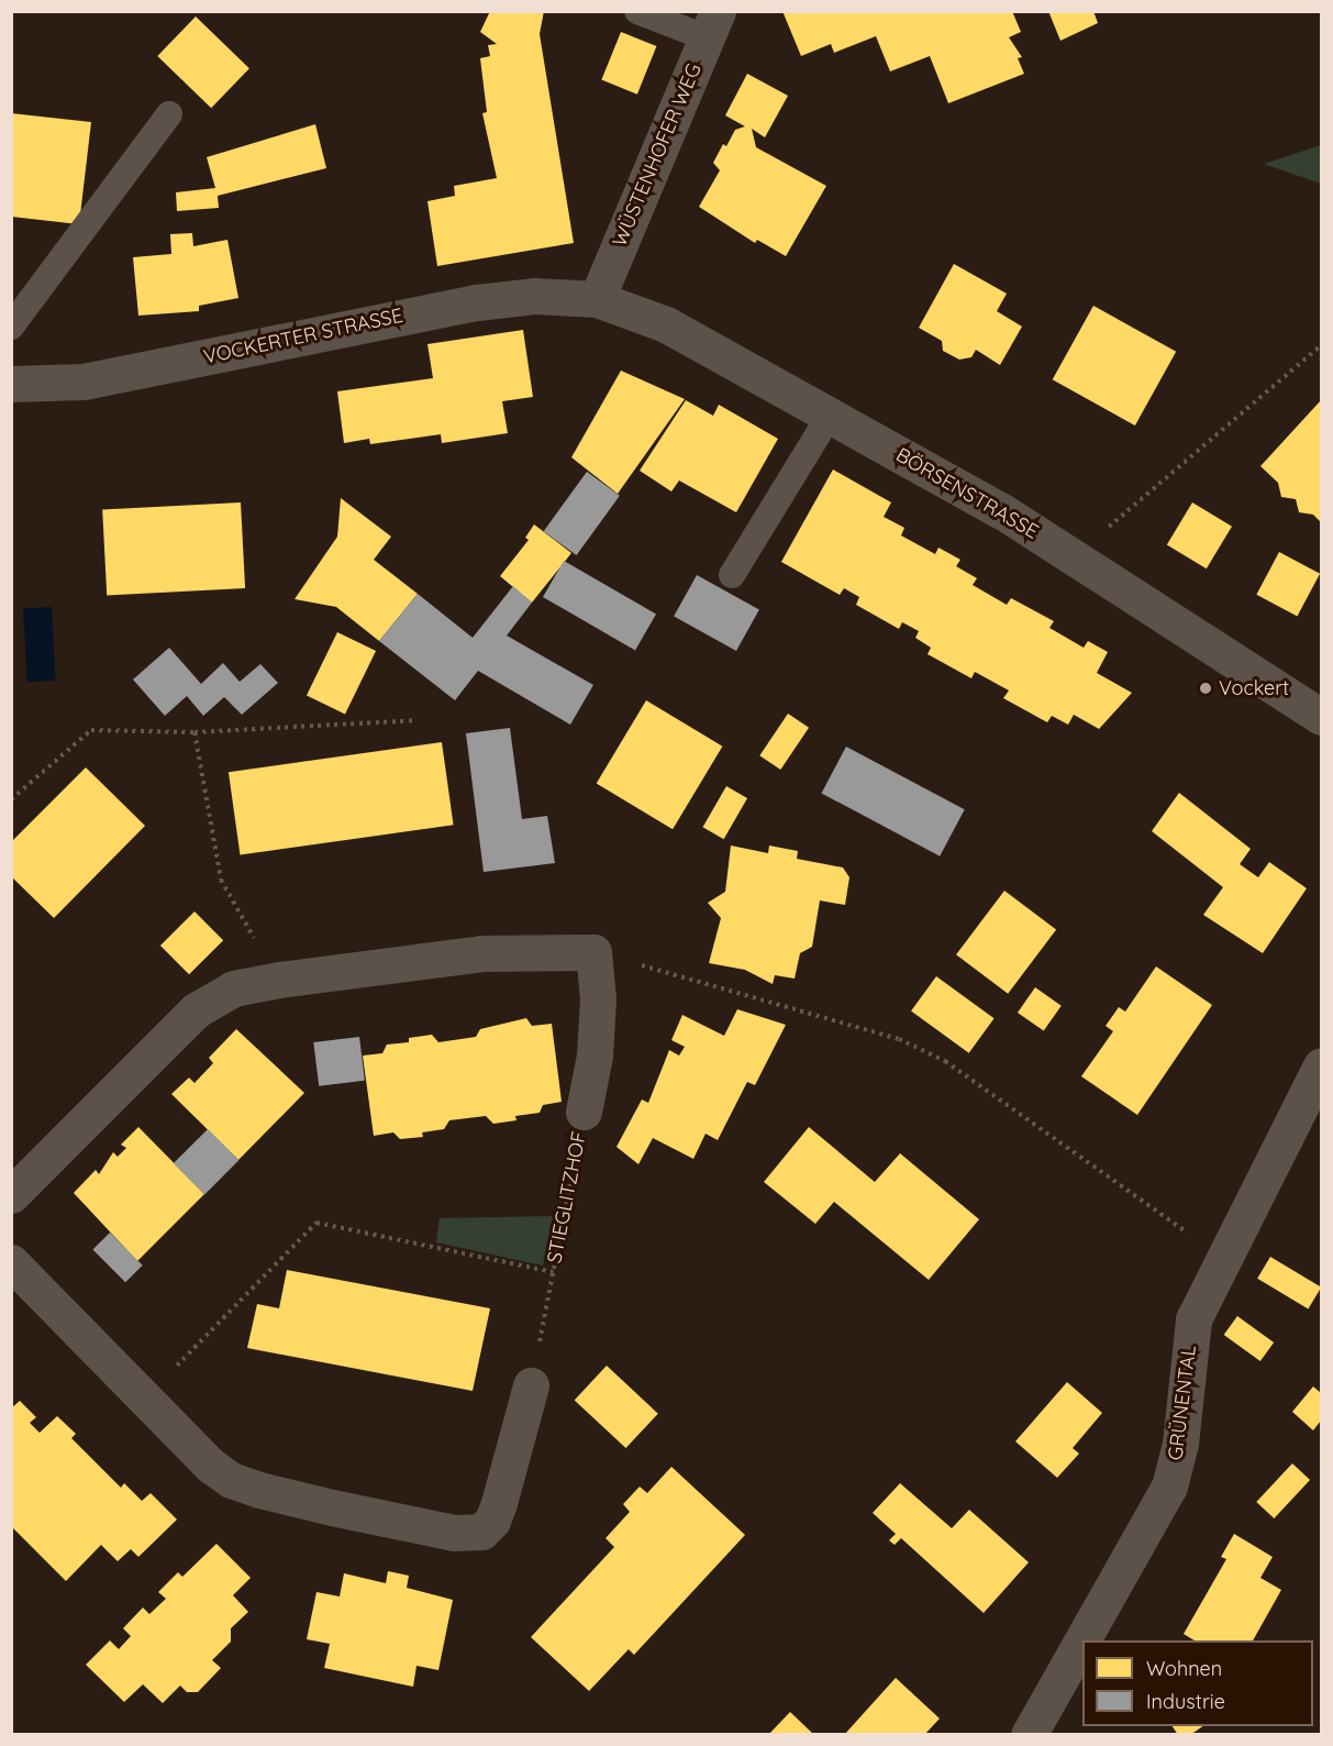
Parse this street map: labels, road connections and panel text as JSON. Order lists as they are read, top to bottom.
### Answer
{
  "streets": {
    "street": [
      "WÜSTENHOFER WEG",
      "VOCKERTER STRASSE",
      "BÖRSENSTRASSE",
      "STIEGLITZHOF",
      "GRÜNENTAL"
    ]
  },
  "crossings": [
    ["WÜSTENHOFER WEG", "VOCKERTER STRASSE"],
    ["WÜSTENHOFER WEG", "BÖRSENSTRASSE"],
    ["VOCKERTER STRASSE", "BÖRSENSTRASSE"]
  ],
  "places": ["Vockert"],
  "legend": ["Wohnen", "Industrie"]
}
